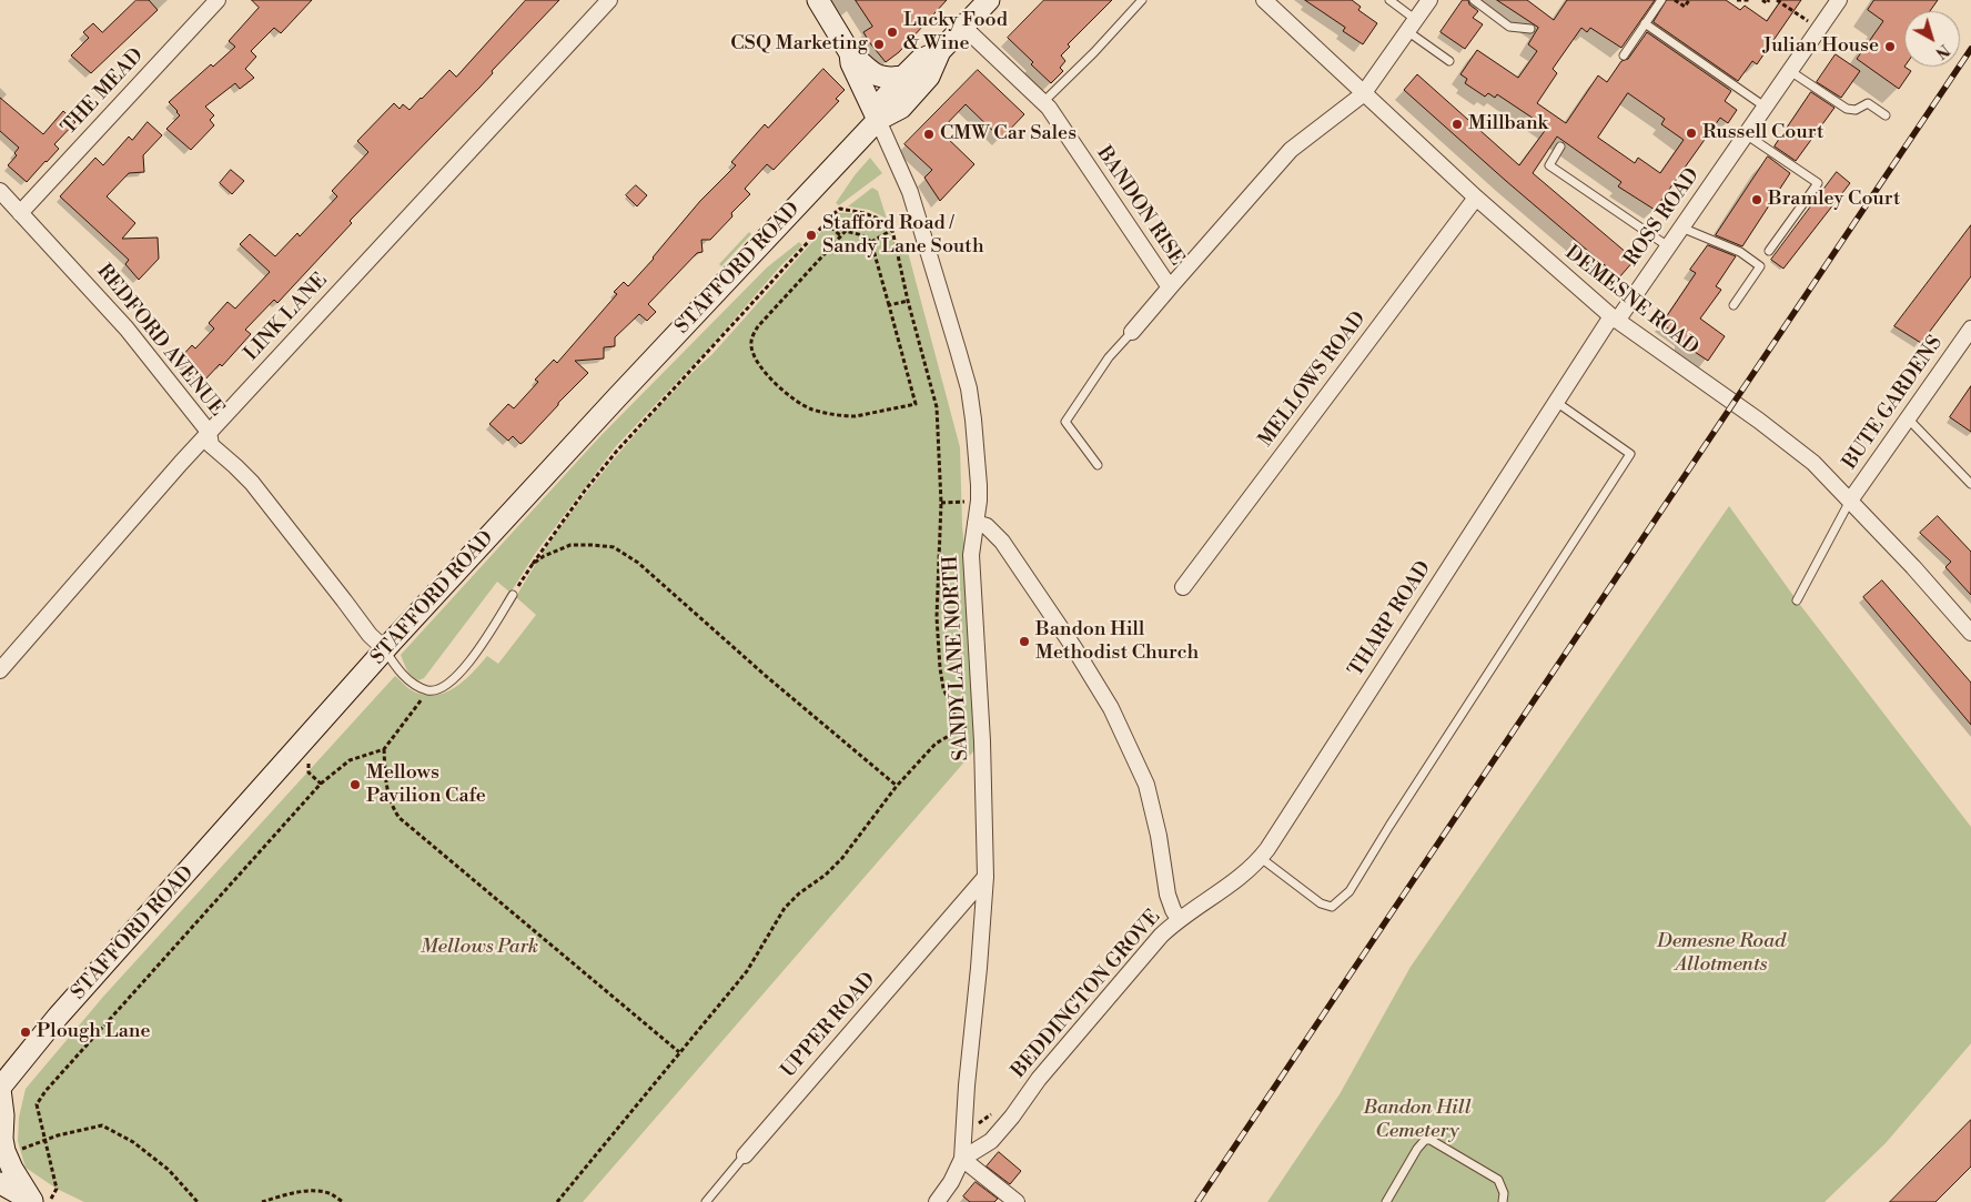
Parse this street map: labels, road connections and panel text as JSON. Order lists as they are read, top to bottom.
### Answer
{
  "streets": {
    "main road": ["STAFFORD ROAD"],
    "street": [
      "THE MEAD",
      "BANDON RISE",
      "ROSS ROAD",
      "DEMESNE ROAD",
      "LINK LANE",
      "REDFORD AVENUE",
      "MELLOWS ROAD",
      "BUTE GARDENS",
      "THARP ROAD",
      "SANDY LANE NORTH",
      "BEDDINGTON GROVE",
      "UPPER ROAD"
    ]
  },
  "crossings": [
    ["THE MEAD", "REDFORD AVENUE"],
    ["BANDON RISE", "STAFFORD ROAD"],
    ["BANDON RISE", "DEMESNE ROAD"],
    ["ROSS ROAD", "DEMESNE ROAD"],
    ["ROSS ROAD", "THARP ROAD"],
    ["STAFFORD ROAD", "REDFORD AVENUE"],
    ["STAFFORD ROAD", "SANDY LANE NORTH"],
    ["DEMESNE ROAD", "MELLOWS ROAD"],
    ["DEMESNE ROAD", "BUTE GARDENS"],
    ["DEMESNE ROAD", "THARP ROAD"],
    ["LINK LANE", "REDFORD AVENUE"],
    ["THARP ROAD", "BEDDINGTON GROVE"],
    ["SANDY LANE NORTH", "BEDDINGTON GROVE"],
    ["SANDY LANE NORTH", "UPPER ROAD"]
  ],
  "parks": ["Demesne Road Allotments", "Mellows Park", "Bandon Hill Cemetery"],
  "places": [
    "Lucky Food & Wine",
    "CSQ Marketing",
    "Julian House",
    "Millbank",
    "Russell Court",
    "CMW Car Sales",
    "Bramley Court",
    "Stafford Road / Sandy Lane South",
    "Bandon Hill Methodist Church",
    "Mellows Pavilion Cafe",
    "Plough Lane"
  ],
  "north": "bottom right"
}
